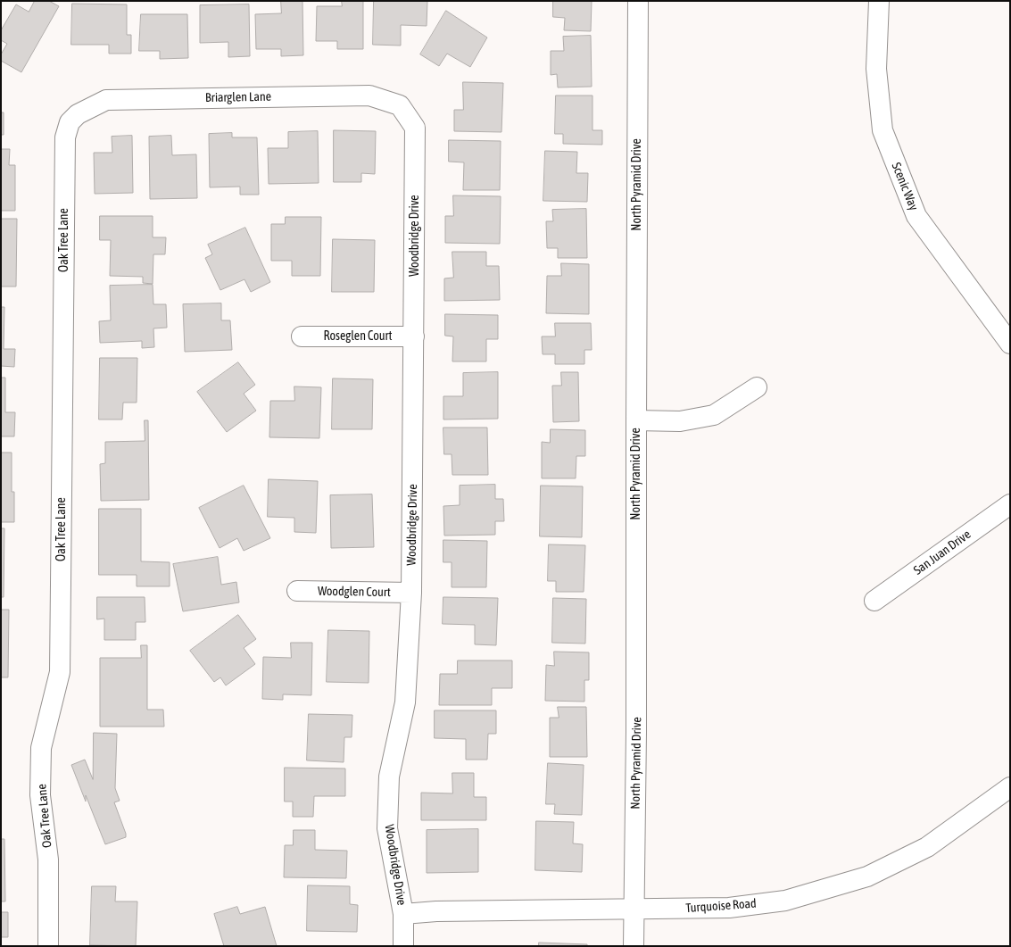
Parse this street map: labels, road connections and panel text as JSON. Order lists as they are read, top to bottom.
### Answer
{
  "streets": {
    "street": [
      "Briarglen Lane",
      "North Pyramid Drive",
      "Scenic Way",
      "Woodbridge Drive",
      "Oak Tree Lane",
      "Roseglen Court",
      "San Juan Drive",
      "Woodglen Court",
      "Turquoise Road"
    ]
  },
  "crossings": [
    ["Briarglen Lane", "Woodbridge Drive"],
    ["Briarglen Lane", "Oak Tree Lane"],
    ["North Pyramid Drive", "Turquoise Road"],
    ["Woodbridge Drive", "Roseglen Court"],
    ["Woodbridge Drive", "Woodglen Court"],
    ["Woodbridge Drive", "Turquoise Road"]
  ]
}
